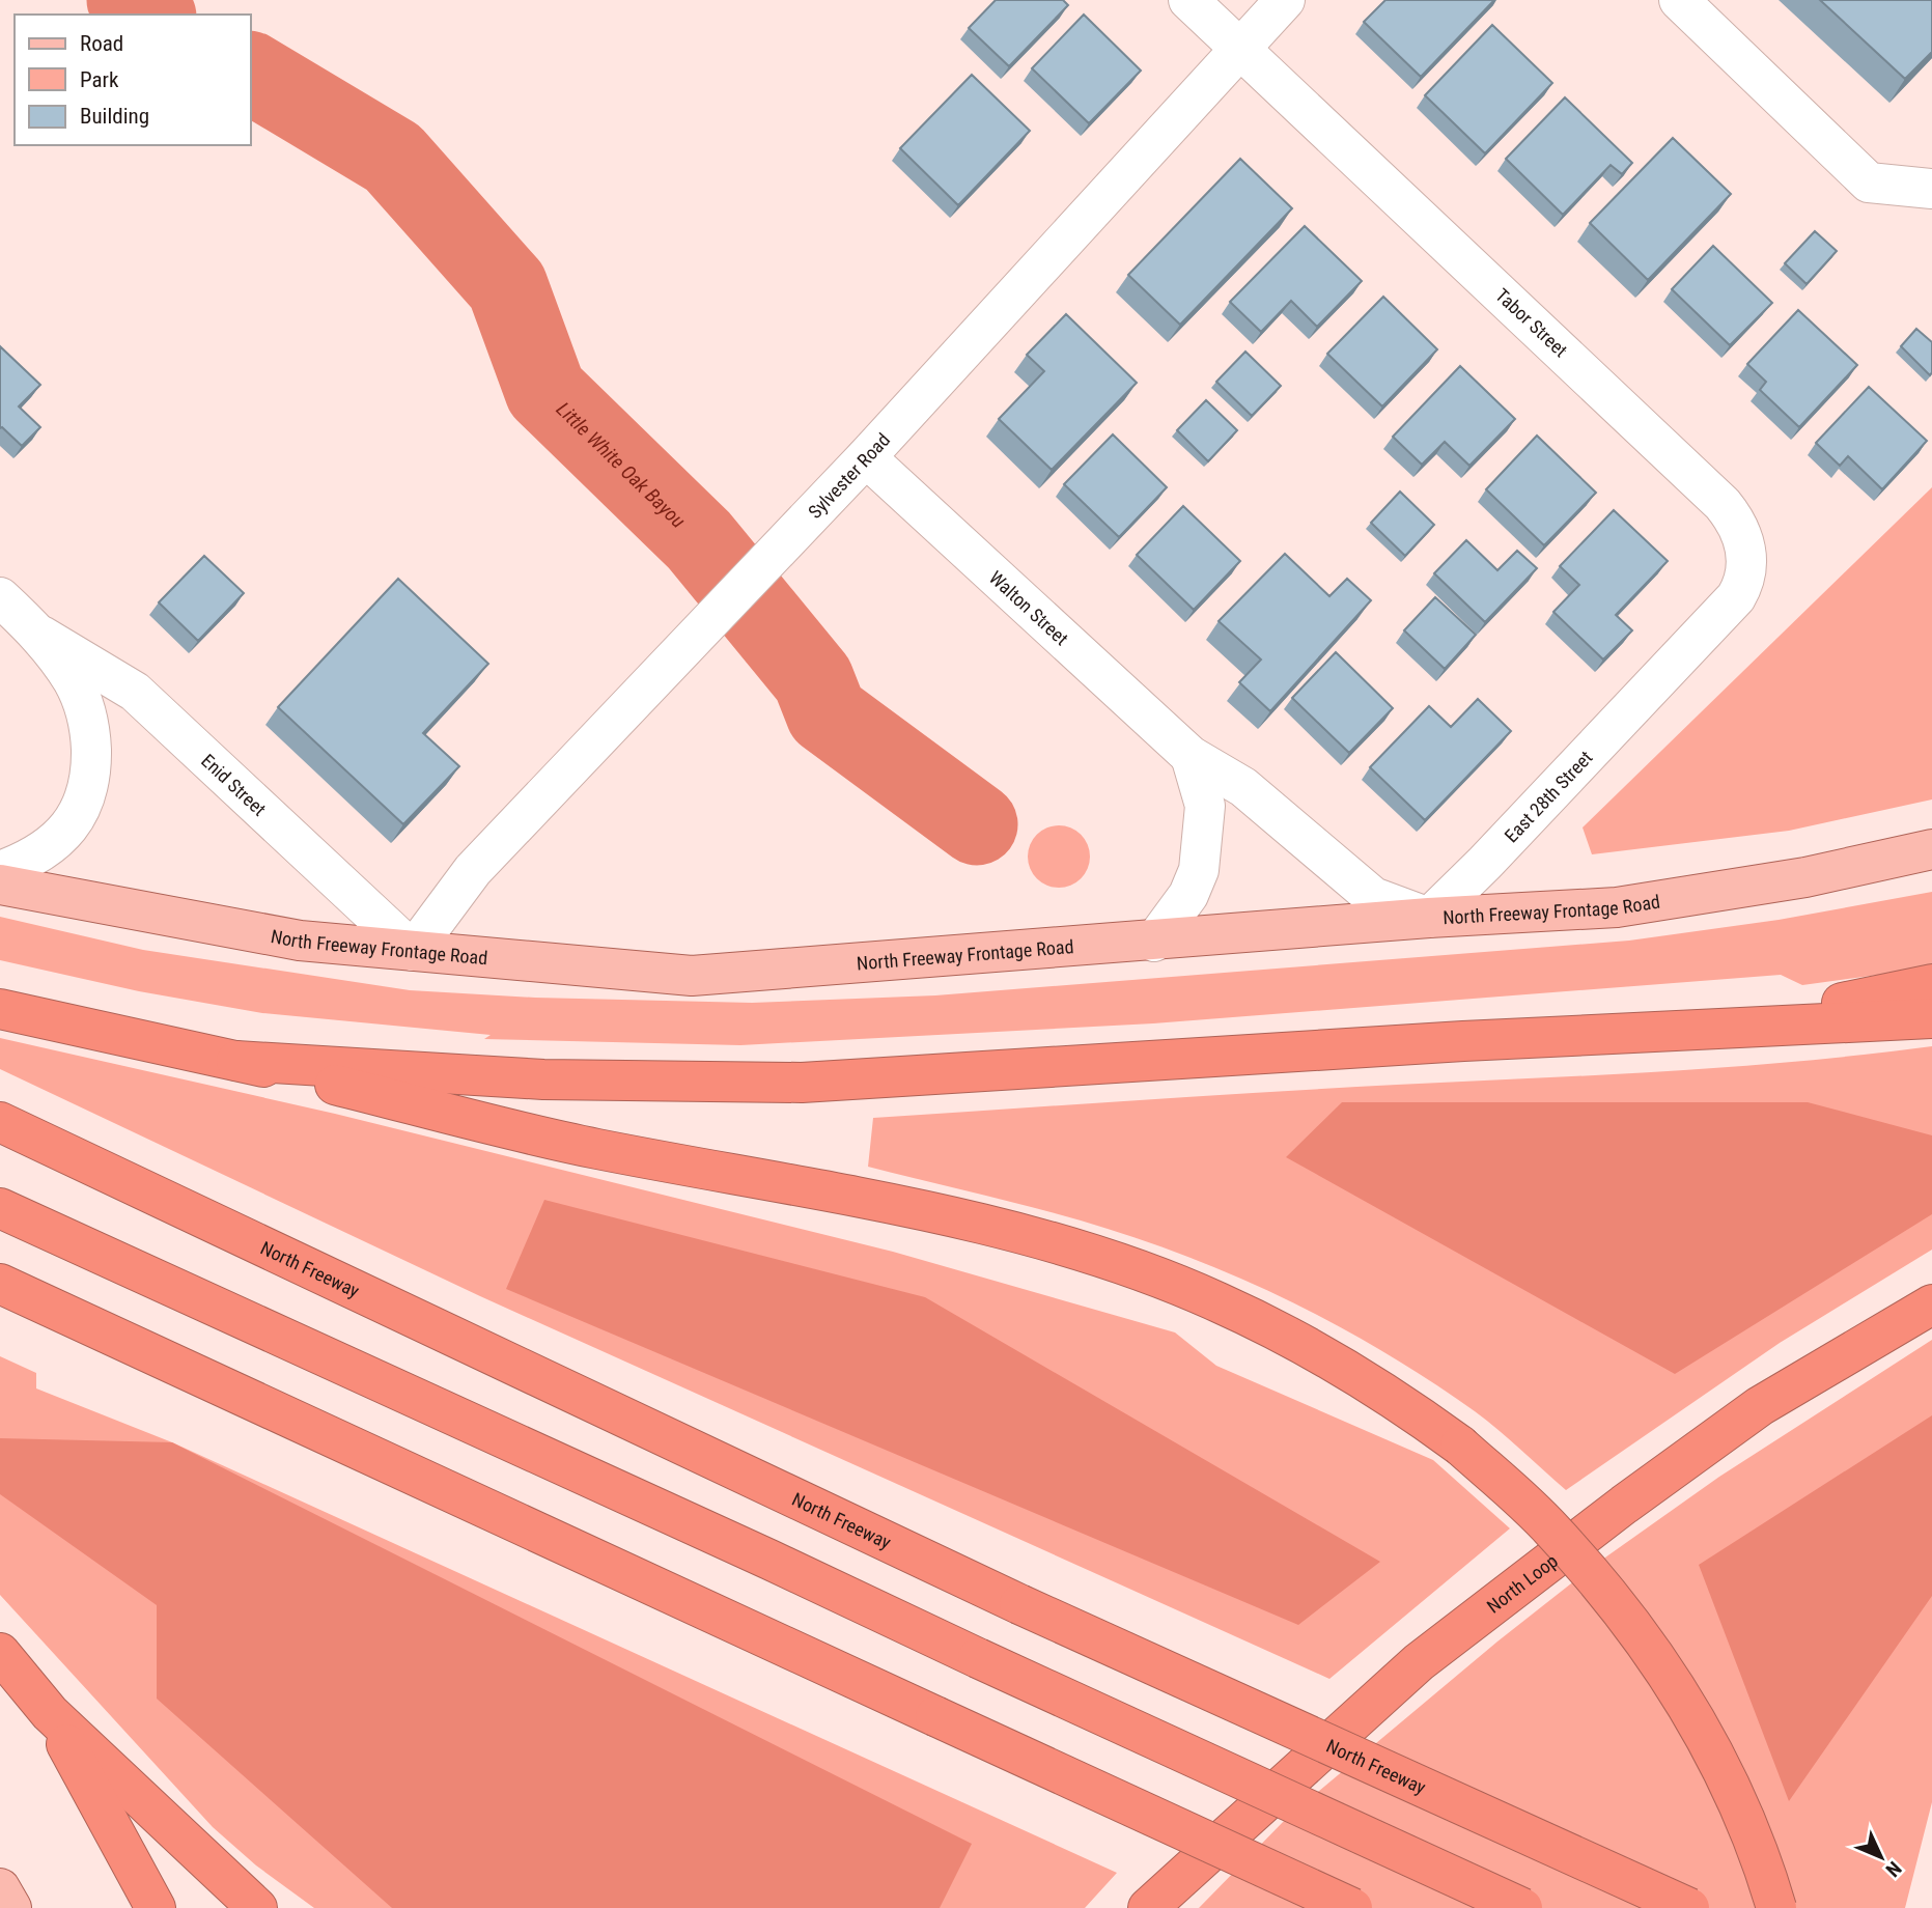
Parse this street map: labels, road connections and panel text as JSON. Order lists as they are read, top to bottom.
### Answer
{
  "streets": {
    "highway": ["North Freeway", "North Loop"],
    "main road": ["North Freeway Frontage Road"],
    "street": [
      "Tabor Street",
      "Sylvester Road",
      "Walton Street",
      "Enid Street",
      "East 28th Street"
    ]
  },
  "crossings": [
    ["Tabor Street", "Sylvester Road"],
    ["Tabor Street", "East 28th Street"],
    ["Sylvester Road", "Walton Street"],
    ["Sylvester Road", "Enid Street"],
    ["Sylvester Road", "North Freeway Frontage Road"],
    ["Walton Street", "East 28th Street"],
    ["Walton Street", "North Freeway Frontage Road"],
    ["Enid Street", "North Freeway Frontage Road"],
    ["East 28th Street", "North Freeway Frontage Road"]
  ],
  "water": ["Little White Oak Bayou"],
  "legend": ["Road", "Park", "Building"],
  "north": "bottom right"
}
